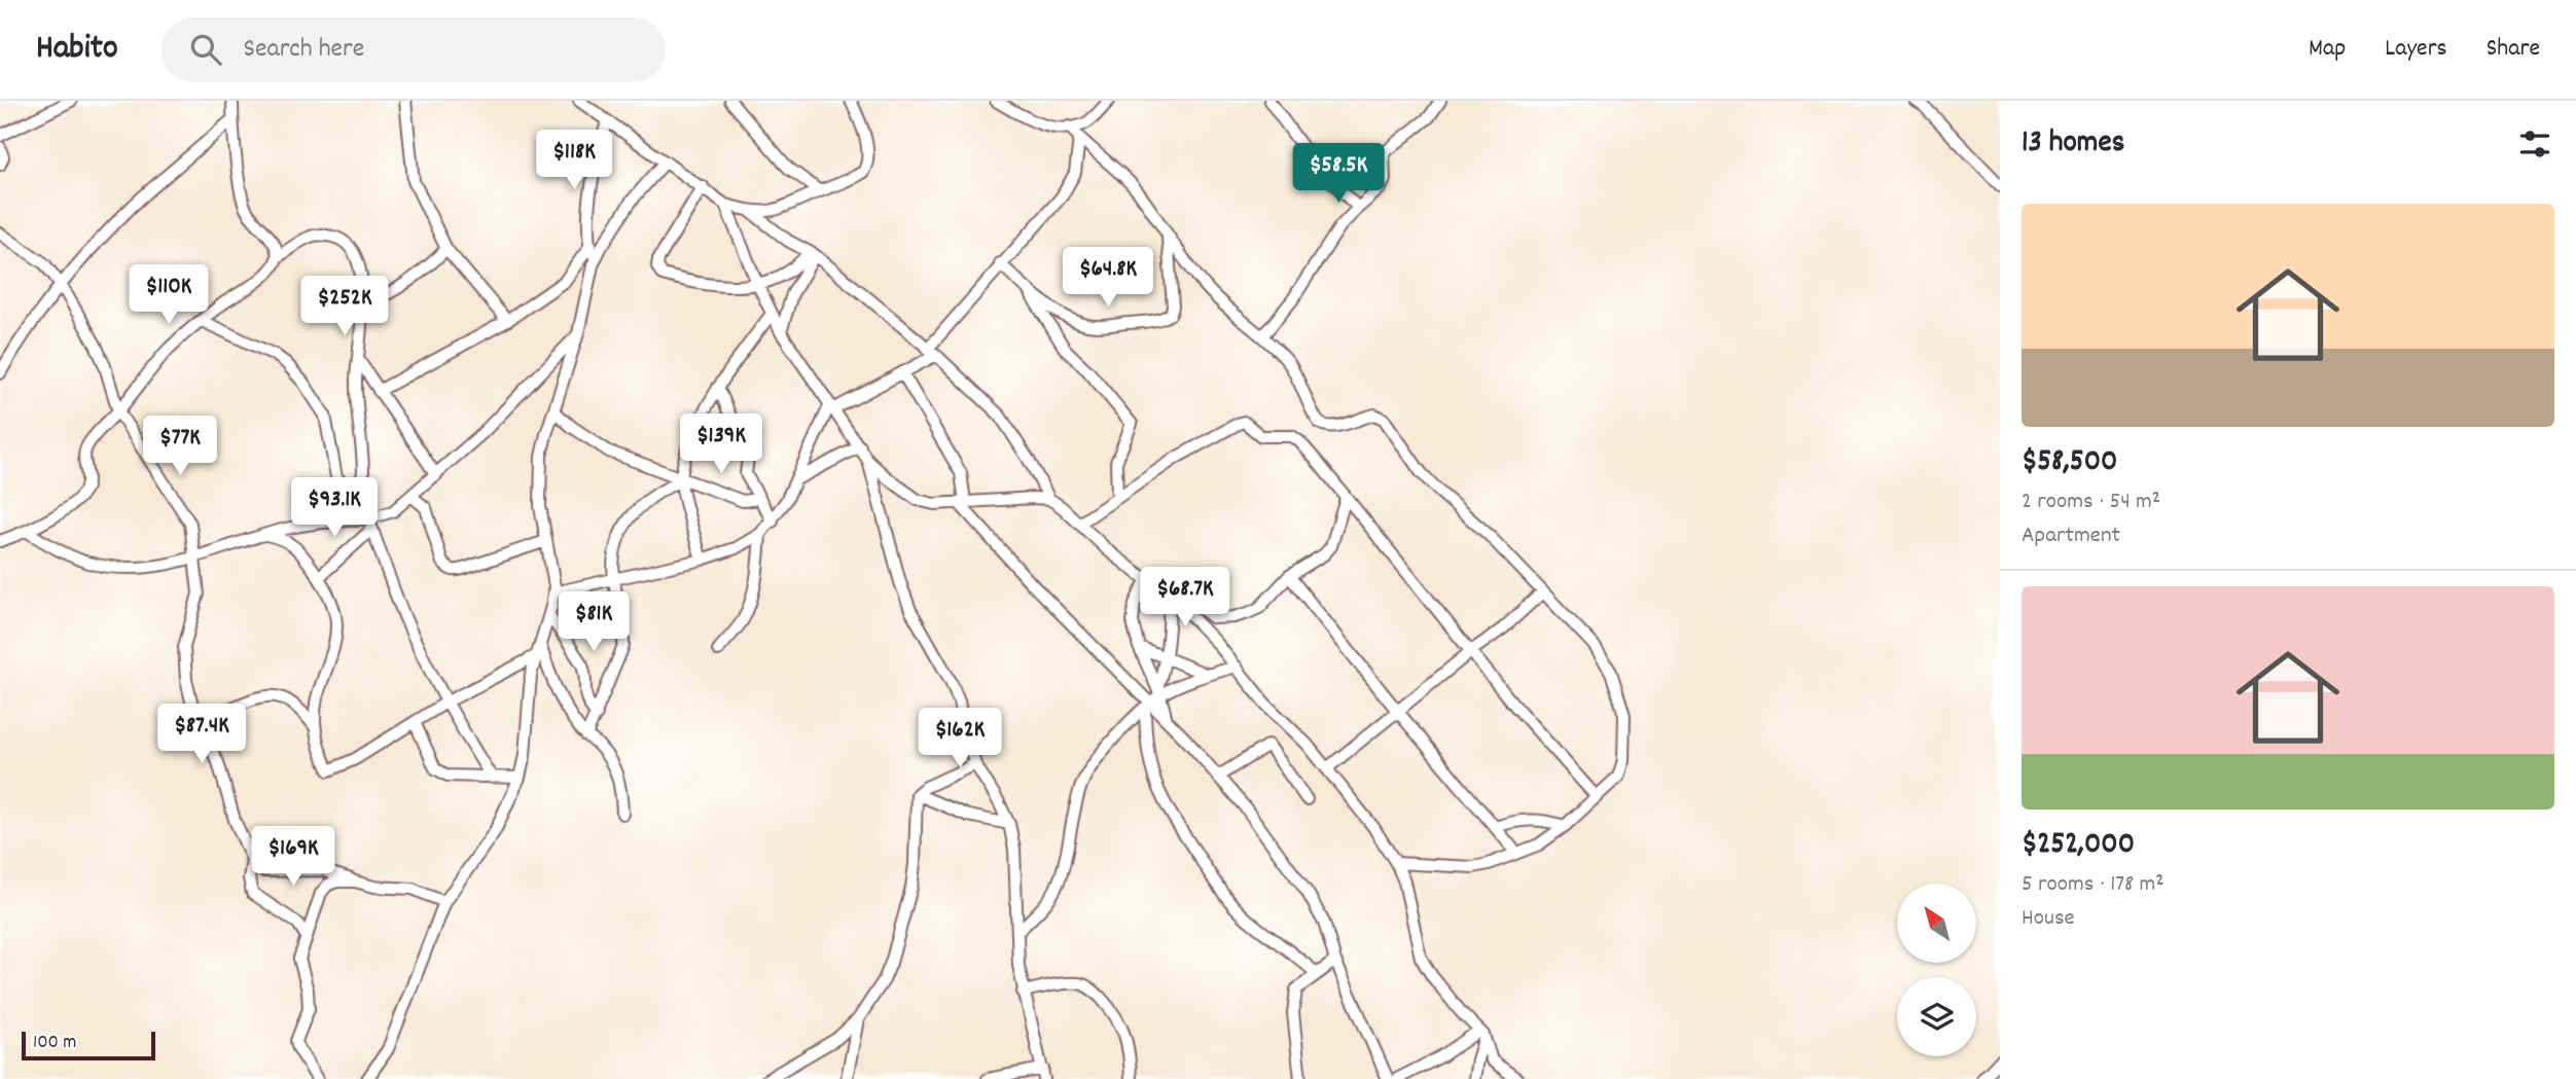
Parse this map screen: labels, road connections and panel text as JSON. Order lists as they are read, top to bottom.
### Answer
{
  "scale_bar": "100 m",
  "north": "top left",
  "page": {
    "header": "Habito",
    "search": "Search here",
    "nav": ["Map", "Layers", "Share"],
    "heading": "13 homes",
    "price": [
      "$118K",
      "$58.5K",
      "$64.8K",
      "$110K",
      "$252K",
      "$139K",
      "$77K",
      "$93.1K",
      "$68.7K",
      "$81K",
      "$87.4K",
      "$162K",
      "$169K"
    ],
    "list": [
      {
        "name": "$58,500",
        "note": "2 rooms · 54 m² · Apartment"
      },
      {
        "name": "$252,000",
        "note": "5 rooms · 178 m² · House"
      }
    ],
    "scale": "100 m"
  }
}
